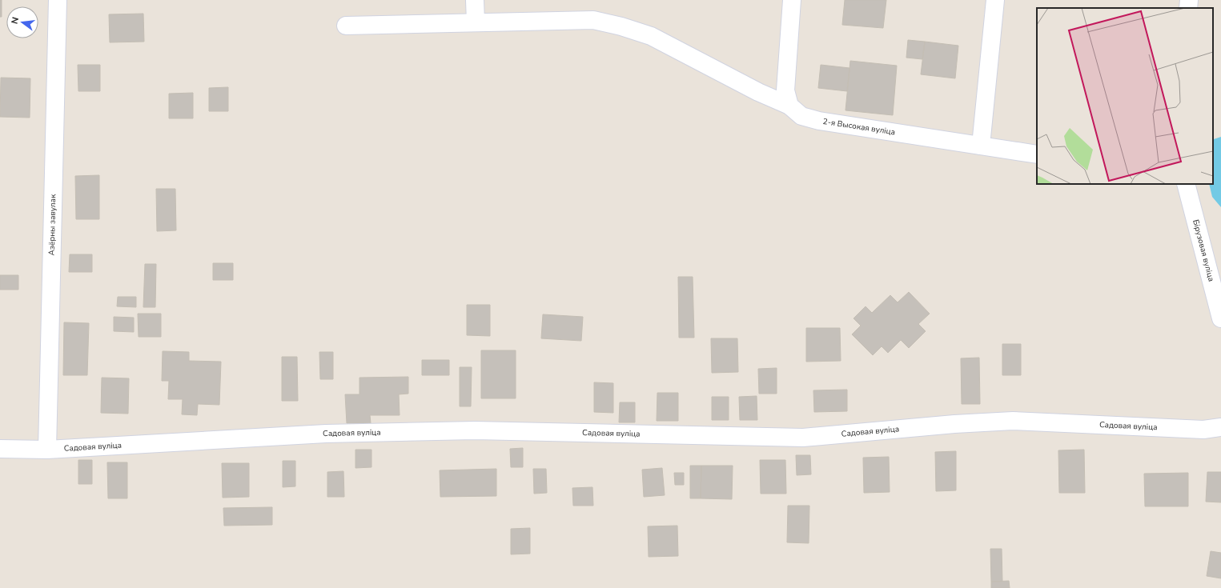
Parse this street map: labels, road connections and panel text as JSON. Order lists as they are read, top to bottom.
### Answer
{
  "streets": {
    "street": [
      "2-я Высокая вуліца",
      "Азёрны завулак",
      "Бірузовая вуліца",
      "Садовая вуліца"
    ]
  },
  "crossings": [
    ["Азёрны завулак", "Садовая вуліца"]
  ],
  "north": "left"
}
